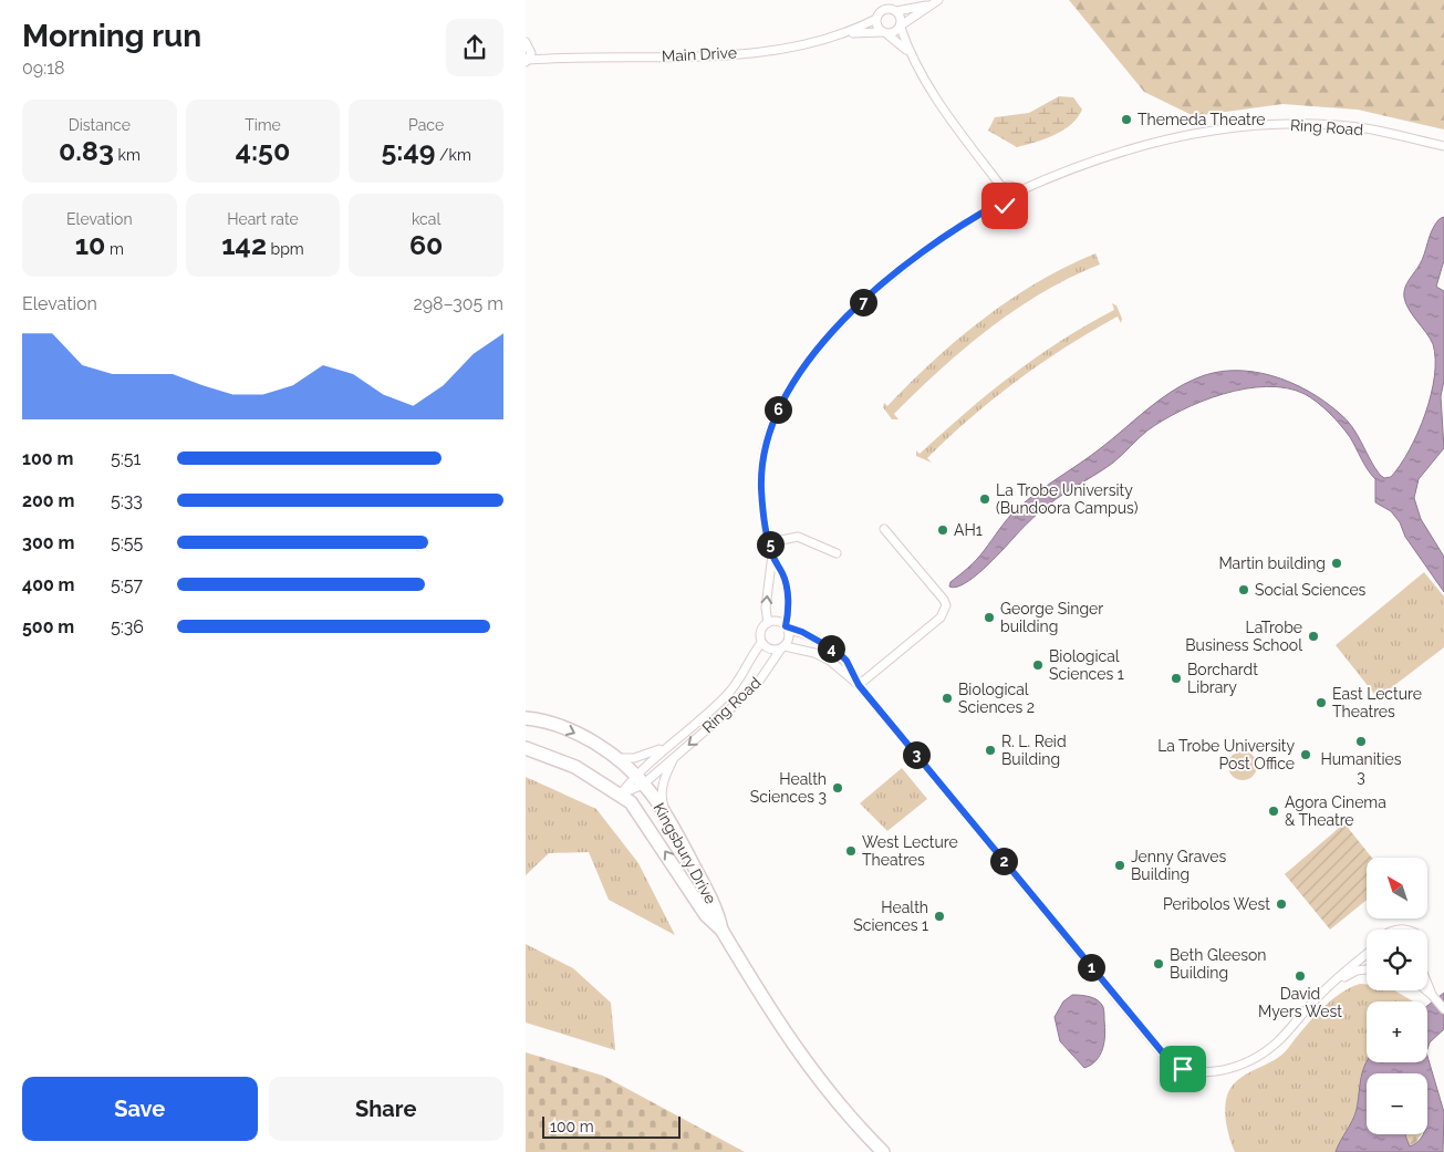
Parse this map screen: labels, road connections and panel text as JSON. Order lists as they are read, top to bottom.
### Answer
{
  "streets": {
    "main road": ["Kingsbury Drive"],
    "street": ["Main Drive", "Ring Road"]
  },
  "crossings": [
    ["Ring Road", "Kingsbury Drive"]
  ],
  "places": [
    "Themeda Theatre",
    "La Trobe University (Bundoora Campus)",
    "AH1",
    "Martin building",
    "Social Sciences",
    "George Singer building",
    "LaTrobe Business School",
    "Biological Sciences 1",
    "Borchardt Library",
    "Biological Sciences 2",
    "East Lecture Theatres",
    "Humanities 3",
    "R. L. Reid Building",
    "La Trobe University Post Office",
    "Health Sciences 3",
    "Agora Cinema & Theatre",
    "West Lecture Theatres",
    "Jenny Graves Building",
    "Peribolos West",
    "Health Sciences 1",
    "Beth Gleeson Building",
    "David Myers West"
  ],
  "scale_bar": "100 m",
  "north": "top left",
  "page": {
    "heading": ["Morning run", "09:18"],
    "stats": [
      ["Distance", "0.83 km"],
      ["Time", "4:50"],
      ["Pace", "5:49 /km"],
      ["Elevation", "10 m"],
      ["Heart rate", "142 bpm"],
      ["kcal", "60"]
    ],
    "chart": ["Elevation", "298–305 m"],
    "pins": [
      "7",
      "6",
      "5",
      "4",
      "3",
      "2",
      "1"
    ],
    "list": [
      {
        "name": "100 m",
        "note": "5:51"
      },
      {
        "name": "200 m",
        "note": "5:33"
      },
      {
        "name": "300 m",
        "note": "5:55"
      },
      {
        "name": "400 m",
        "note": "5:57"
      },
      {
        "name": "500 m",
        "note": "5:36"
      }
    ],
    "map_buttons": ["+", "−"],
    "buttons": ["Save", "Share"],
    "scale": "100 m"
  }
}
